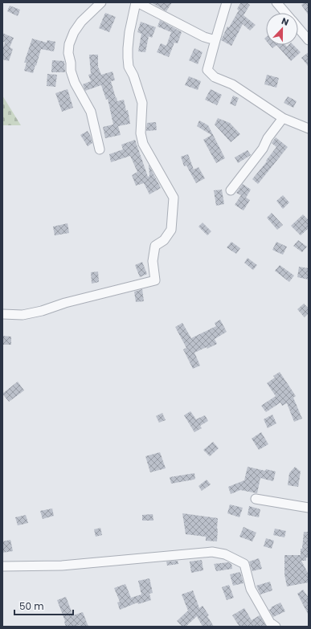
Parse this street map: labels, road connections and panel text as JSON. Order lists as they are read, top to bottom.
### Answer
{
  "scale_bar": "50 m",
  "north": "top"
}
